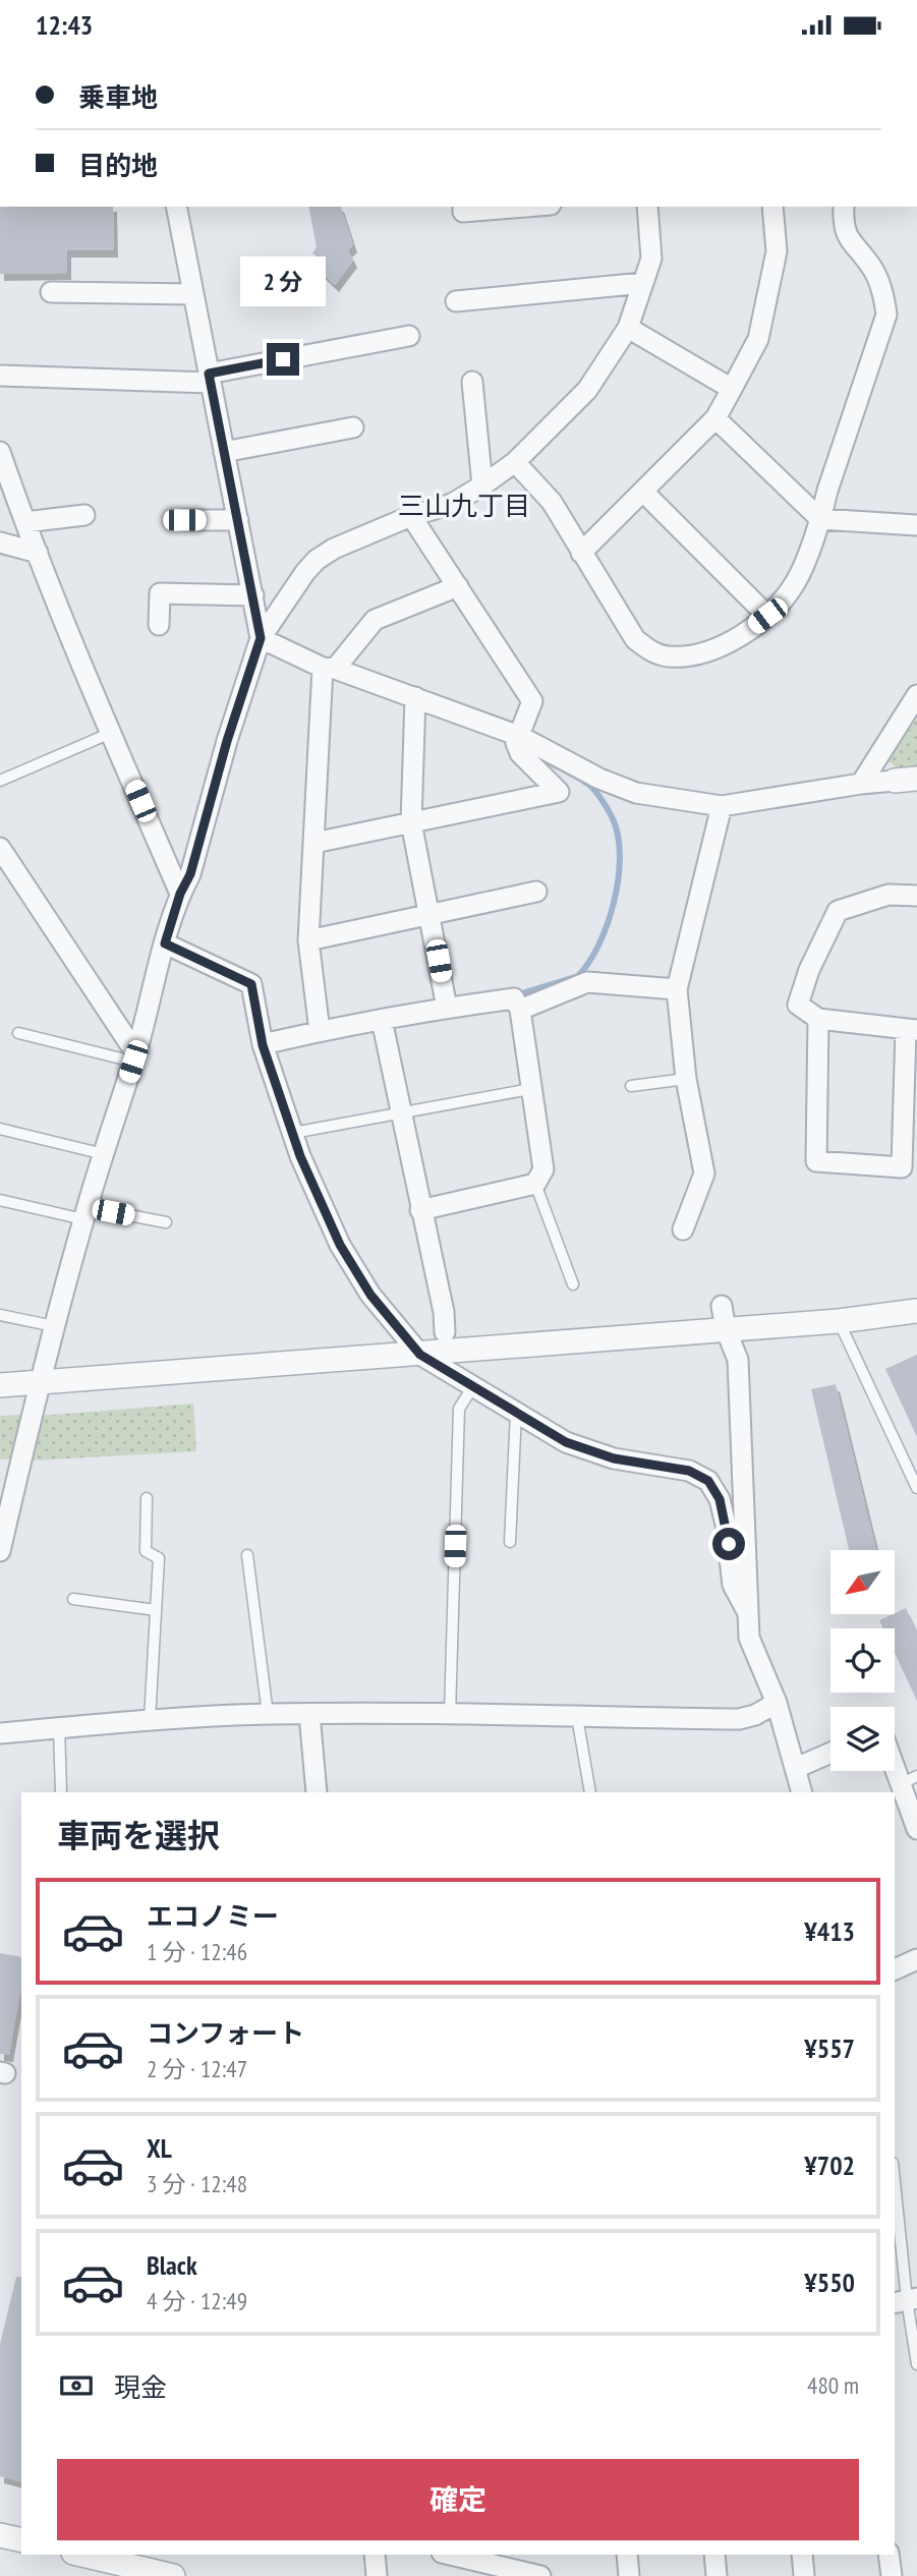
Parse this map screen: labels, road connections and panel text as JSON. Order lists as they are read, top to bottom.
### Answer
{
  "districts": ["三山九丁目"],
  "north": "bottom left",
  "page": {
    "status": "12:43",
    "banner": ["乗車地", "目的地"],
    "bubble": "2 分",
    "heading": "車両を選択",
    "list": [
      {
        "name": "エコノミー",
        "note": "1 分 · 12:46",
        "value": "¥413"
      },
      {
        "name": "コンフォート",
        "note": "2 分 · 12:47",
        "value": "¥557"
      },
      {
        "name": "XL",
        "note": "3 分 · 12:48",
        "value": "¥702"
      },
      {
        "name": "Black",
        "note": "4 分 · 12:49",
        "value": "¥550"
      }
    ],
    "pay": ["現金", "480 m"],
    "buttons": "確定"
  }
}
